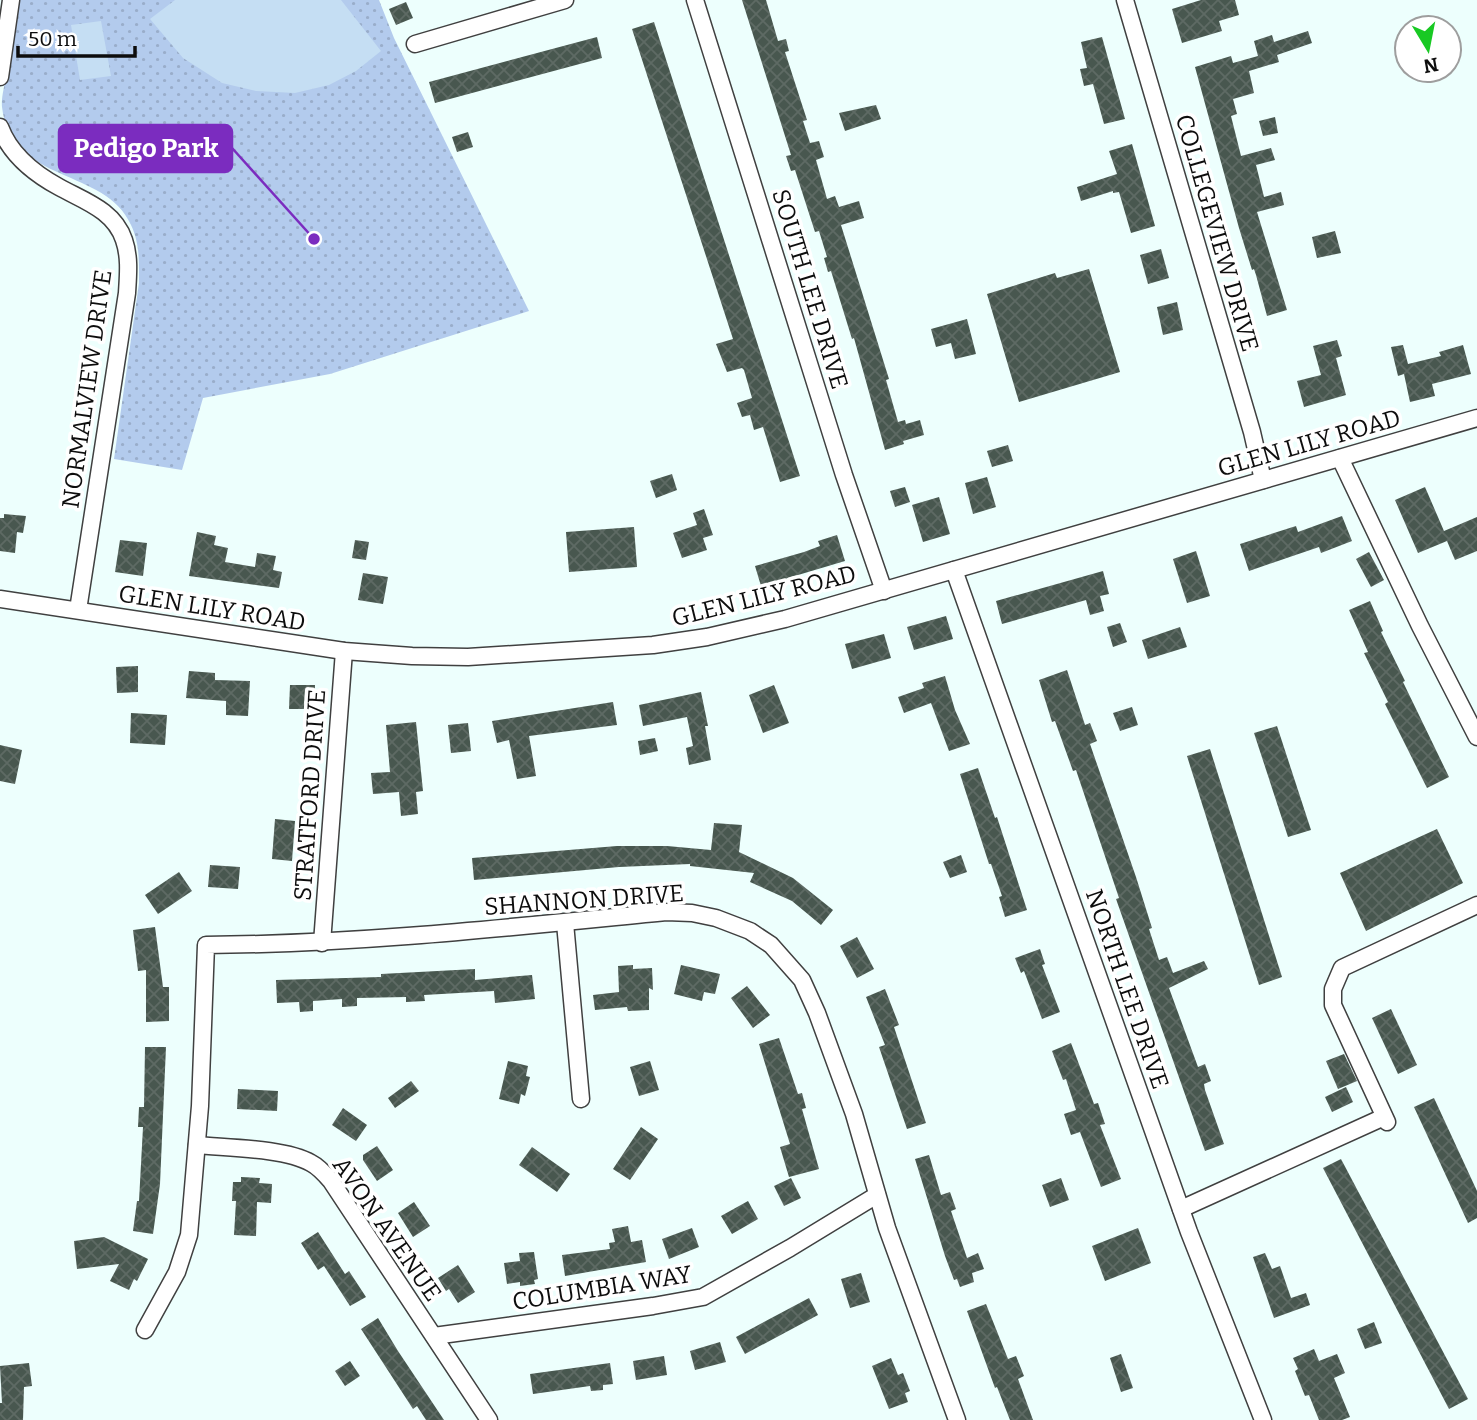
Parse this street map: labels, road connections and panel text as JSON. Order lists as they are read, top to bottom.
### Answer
{
  "streets": {
    "street": [
      "COLLEGEVIEW DRIVE",
      "SOUTH LEE DRIVE",
      "NORMALVIEW DRIVE",
      "GLEN LILY ROAD",
      "STRATFORD DRIVE",
      "SHANNON DRIVE",
      "NORTH LEE DRIVE",
      "AVON AVENUE",
      "COLUMBIA WAY"
    ]
  },
  "crossings": [
    ["COLLEGEVIEW DRIVE", "GLEN LILY ROAD"],
    ["SOUTH LEE DRIVE", "GLEN LILY ROAD"],
    ["NORMALVIEW DRIVE", "GLEN LILY ROAD"],
    ["GLEN LILY ROAD", "STRATFORD DRIVE"],
    ["GLEN LILY ROAD", "NORTH LEE DRIVE"],
    ["STRATFORD DRIVE", "SHANNON DRIVE"],
    ["SHANNON DRIVE", "AVON AVENUE"],
    ["SHANNON DRIVE", "COLUMBIA WAY"],
    ["AVON AVENUE", "COLUMBIA WAY"]
  ],
  "places": ["Pedigo Park"],
  "scale_bar": "50 m",
  "north": "bottom"
}
